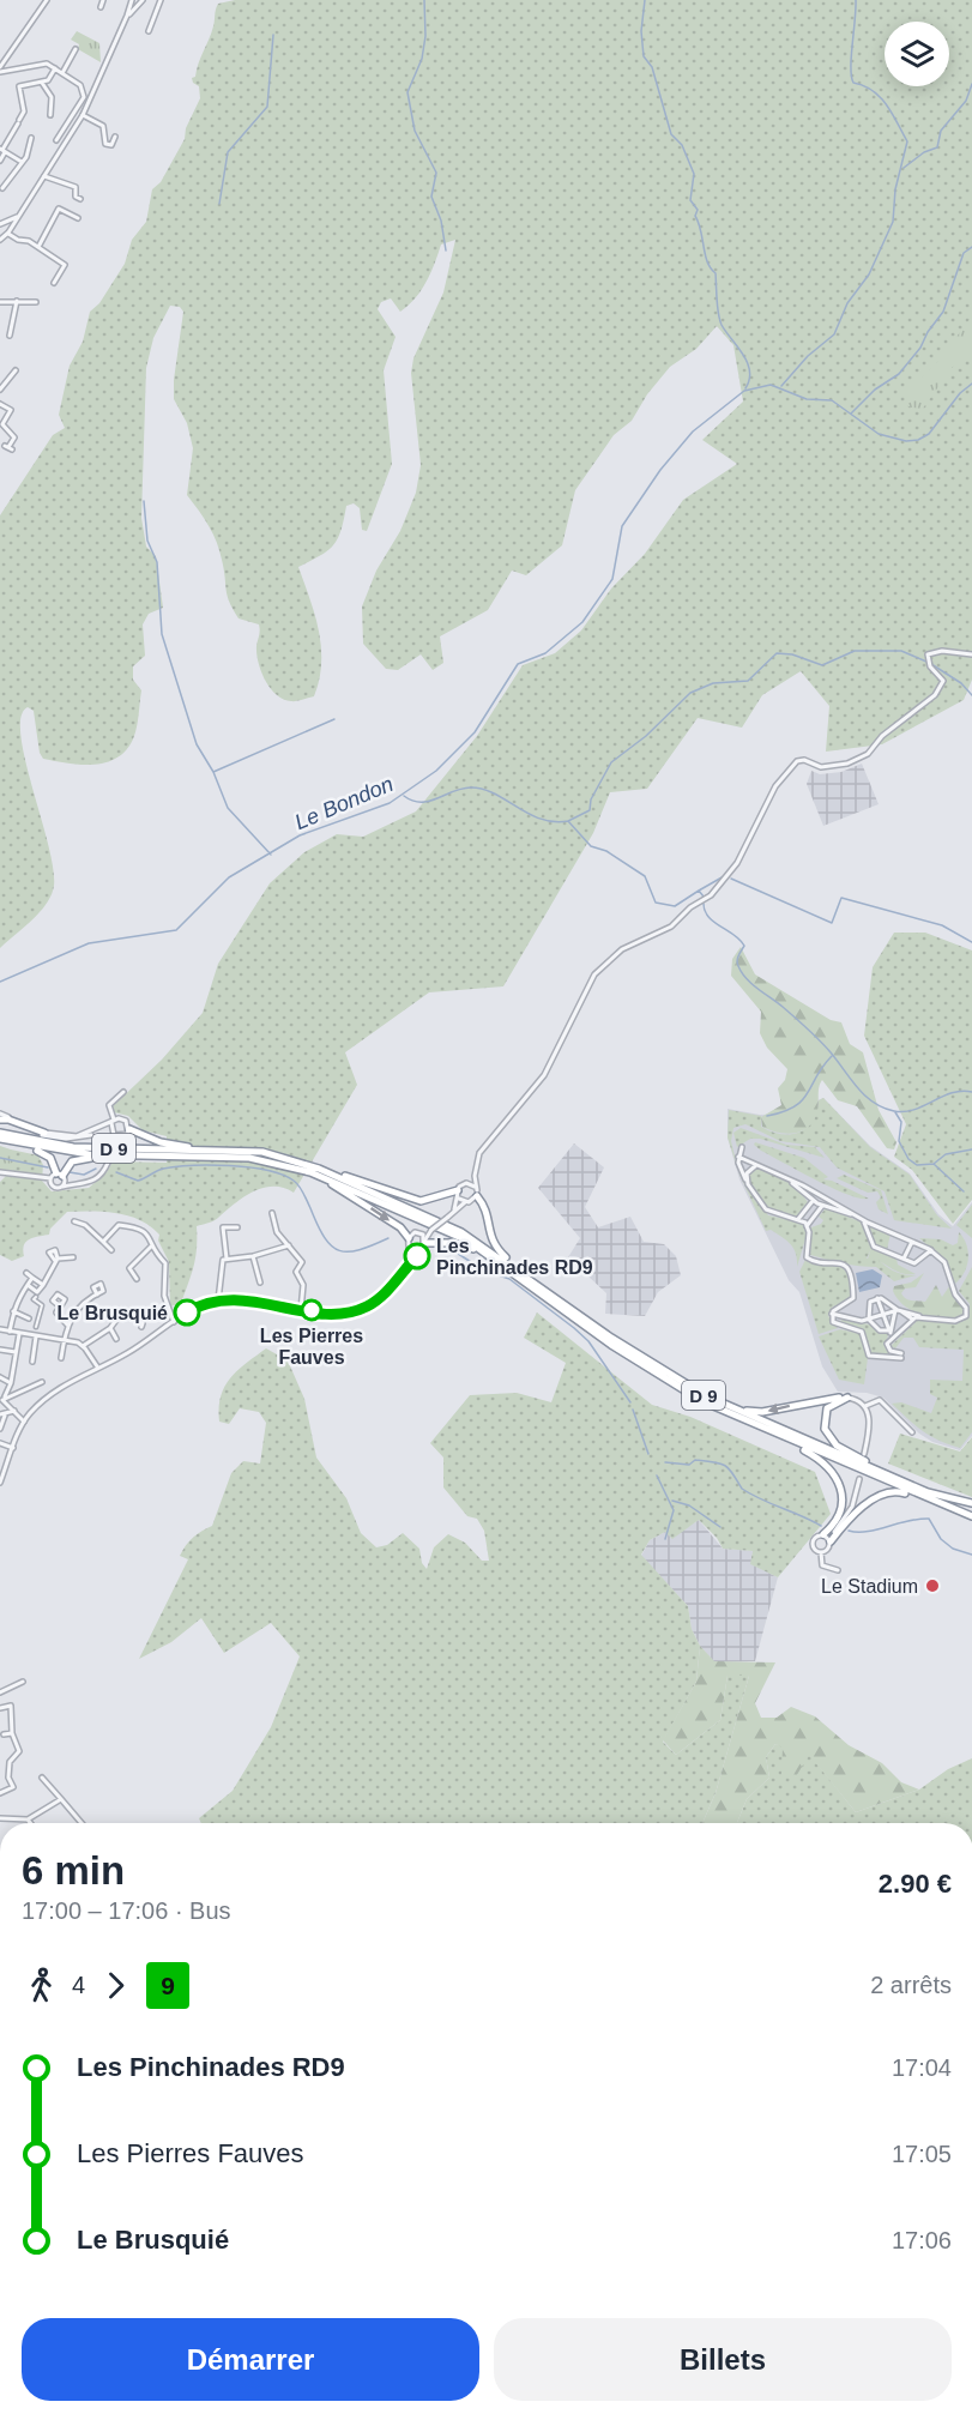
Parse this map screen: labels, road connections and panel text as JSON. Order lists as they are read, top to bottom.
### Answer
{
  "streets": {
    "highway": ["D 9"]
  },
  "water": ["Le Bondon"],
  "places": [
    "Les Pinchinades RD9",
    "Les Pierres Fauves",
    "Le Brusquié",
    "Le Stadium"
  ],
  "lines": ["bus line 9"],
  "page": {
    "heading": ["6 min", "17:00 – 17:06 · Bus", "2.90 €"],
    "legs": ["4", "9", "2 arrêts"],
    "list": [
      {
        "name": "Les Pinchinades RD9",
        "value": "17:04"
      },
      {
        "name": "Les Pierres Fauves",
        "value": "17:05"
      },
      {
        "name": "Le Brusquié",
        "value": "17:06"
      }
    ],
    "buttons": ["Démarrer", "Billets"]
  }
}
